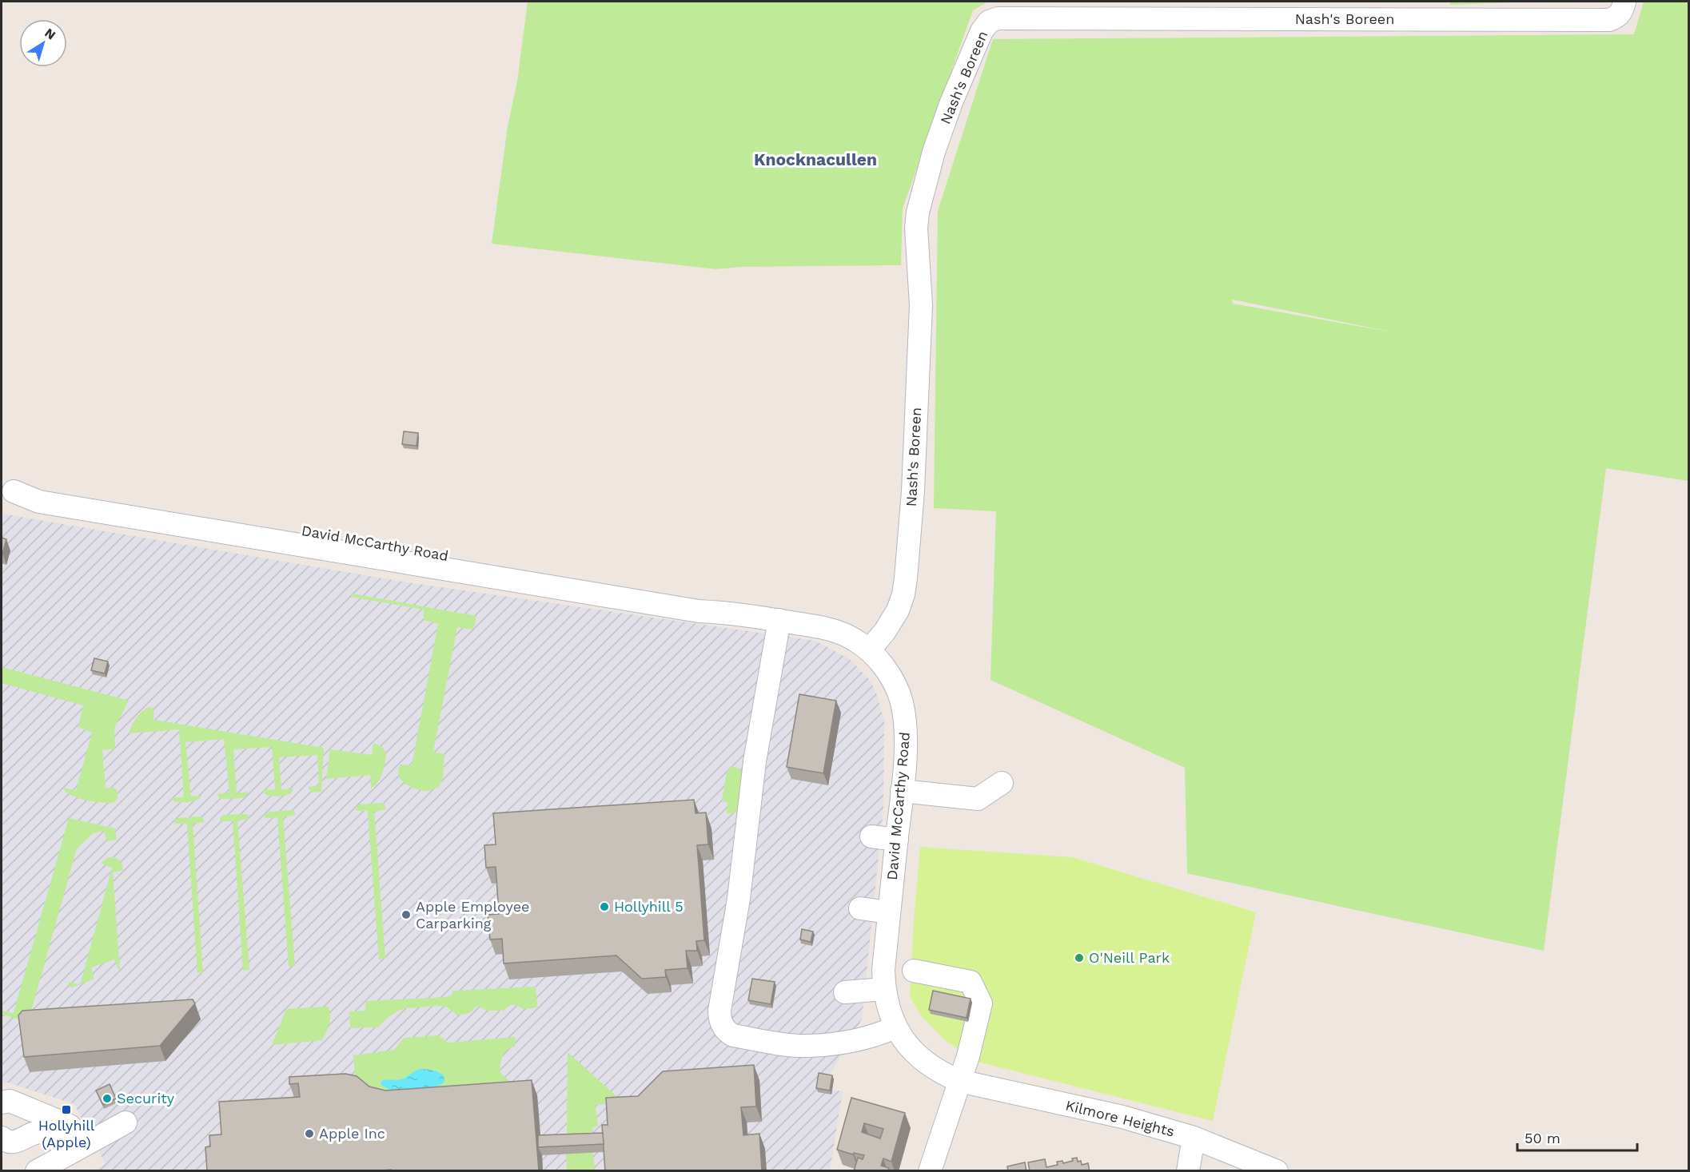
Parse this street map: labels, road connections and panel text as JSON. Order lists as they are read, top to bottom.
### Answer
{
  "streets": {
    "street": ["Nash's Boreen", "David McCarthy Road", "Kilmore Heights"]
  },
  "crossings": [
    ["Nash's Boreen", "David McCarthy Road"],
    ["David McCarthy Road", "Kilmore Heights"]
  ],
  "districts": ["Knocknacullen"],
  "places": {
    "other": [
      "Hollyhill 5",
      "Apple Employee Carparking",
      "O'Neill Park",
      "Security",
      "Apple Inc"
    ],
    "transit": ["Hollyhill (Apple)"]
  },
  "scale_bar": "50 m",
  "north": "top right"
}
